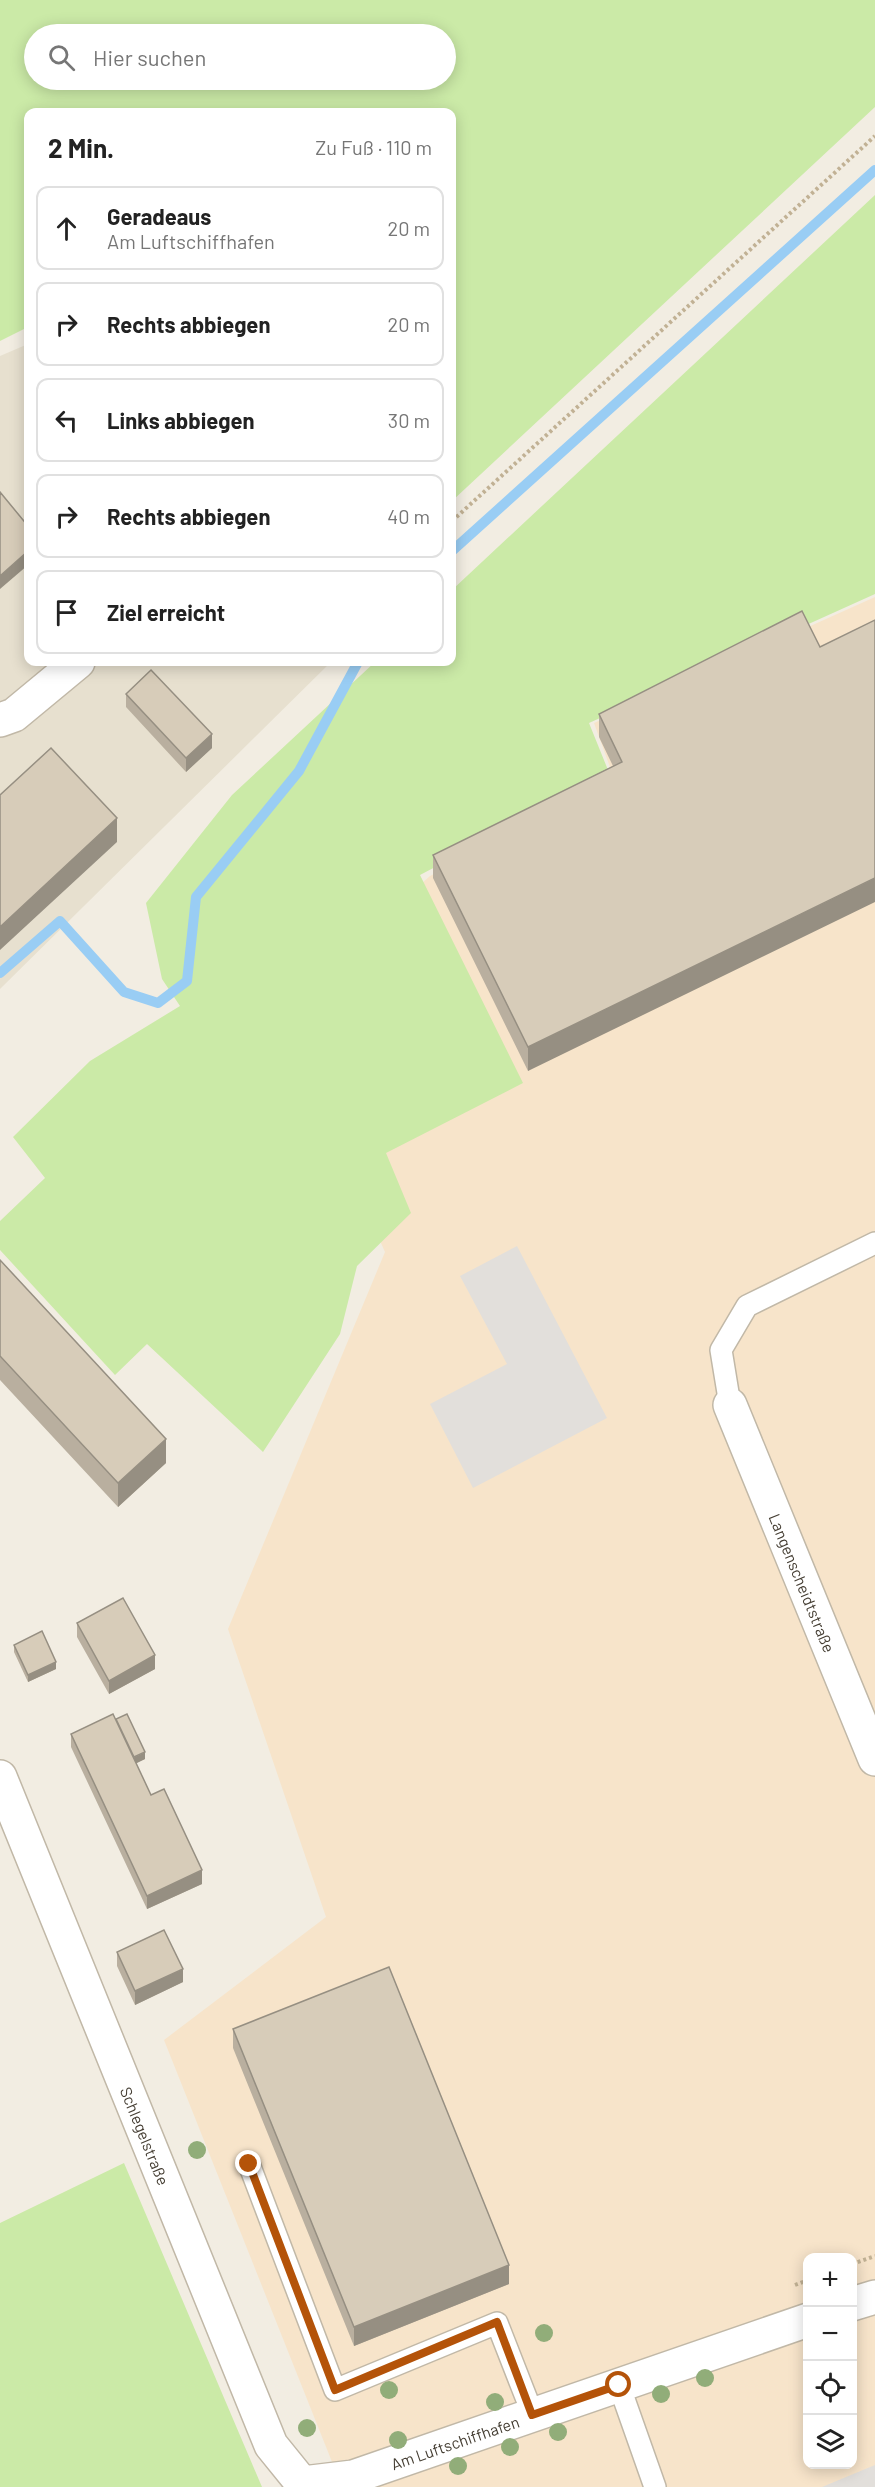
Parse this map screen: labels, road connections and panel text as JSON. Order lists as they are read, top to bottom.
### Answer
{
  "streets": {
    "street": ["Langenscheidtstraße", "Schlegelstraße", "Am Luftschiffhafen"]
  },
  "crossings": [
    ["Schlegelstraße", "Am Luftschiffhafen"]
  ],
  "page": {
    "search": "Hier suchen",
    "heading": ["2 Min.", "Zu Fuß · 110 m"],
    "list": [
      ["Geradeaus", "Am Luftschiffhafen", "20 m"],
      ["Rechts abbiegen", "20 m"],
      ["Links abbiegen", "30 m"],
      ["Rechts abbiegen", "40 m"],
      "Ziel erreicht"
    ],
    "map_buttons": ["+", "−"]
  }
}
